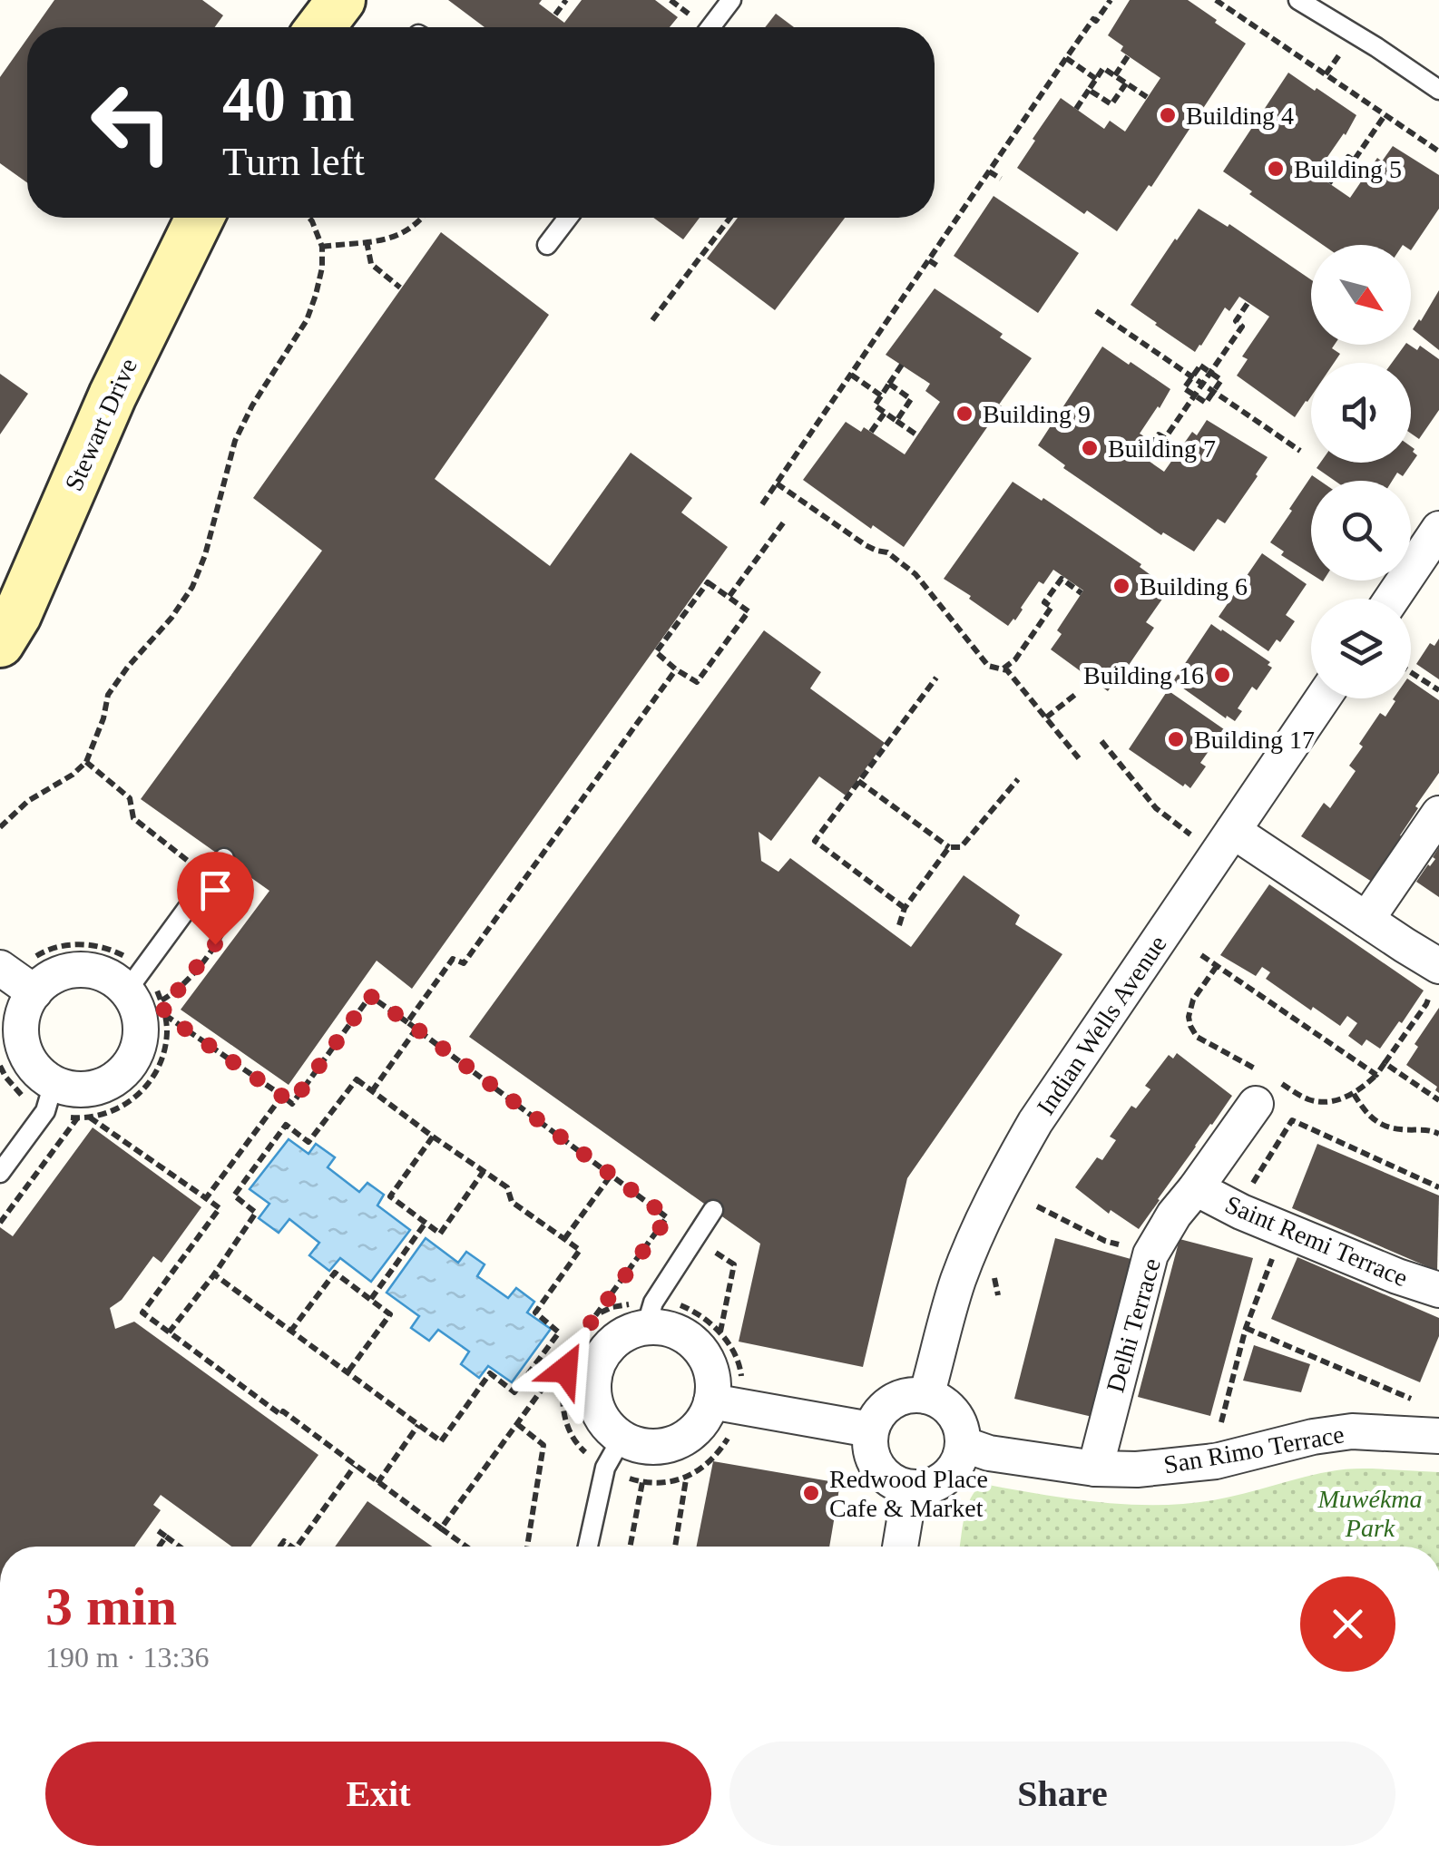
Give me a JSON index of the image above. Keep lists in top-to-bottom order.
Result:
{
  "streets": {
    "street": [
      "Stewart Drive",
      "Indian Wells Avenue",
      "Saint Remi Terrace",
      "Delhi Terrace",
      "San Rimo Terrace"
    ]
  },
  "crossings": [
    ["Indian Wells Avenue", "San Rimo Terrace"],
    ["Saint Remi Terrace", "Delhi Terrace"],
    ["Delhi Terrace", "San Rimo Terrace"]
  ],
  "parks": ["Muwékma Park"],
  "places": [
    "Building 4",
    "Building 5",
    "Building 9",
    "Building 7",
    "Building 6",
    "Building 16",
    "Building 17",
    "Redwood Place Cafe & Market"
  ],
  "north": "bottom right",
  "page": {
    "turn": ["40 m", "Turn left"],
    "heading": ["3 min", "190 m · 13:36"],
    "buttons": ["Exit", "Share"]
  }
}
